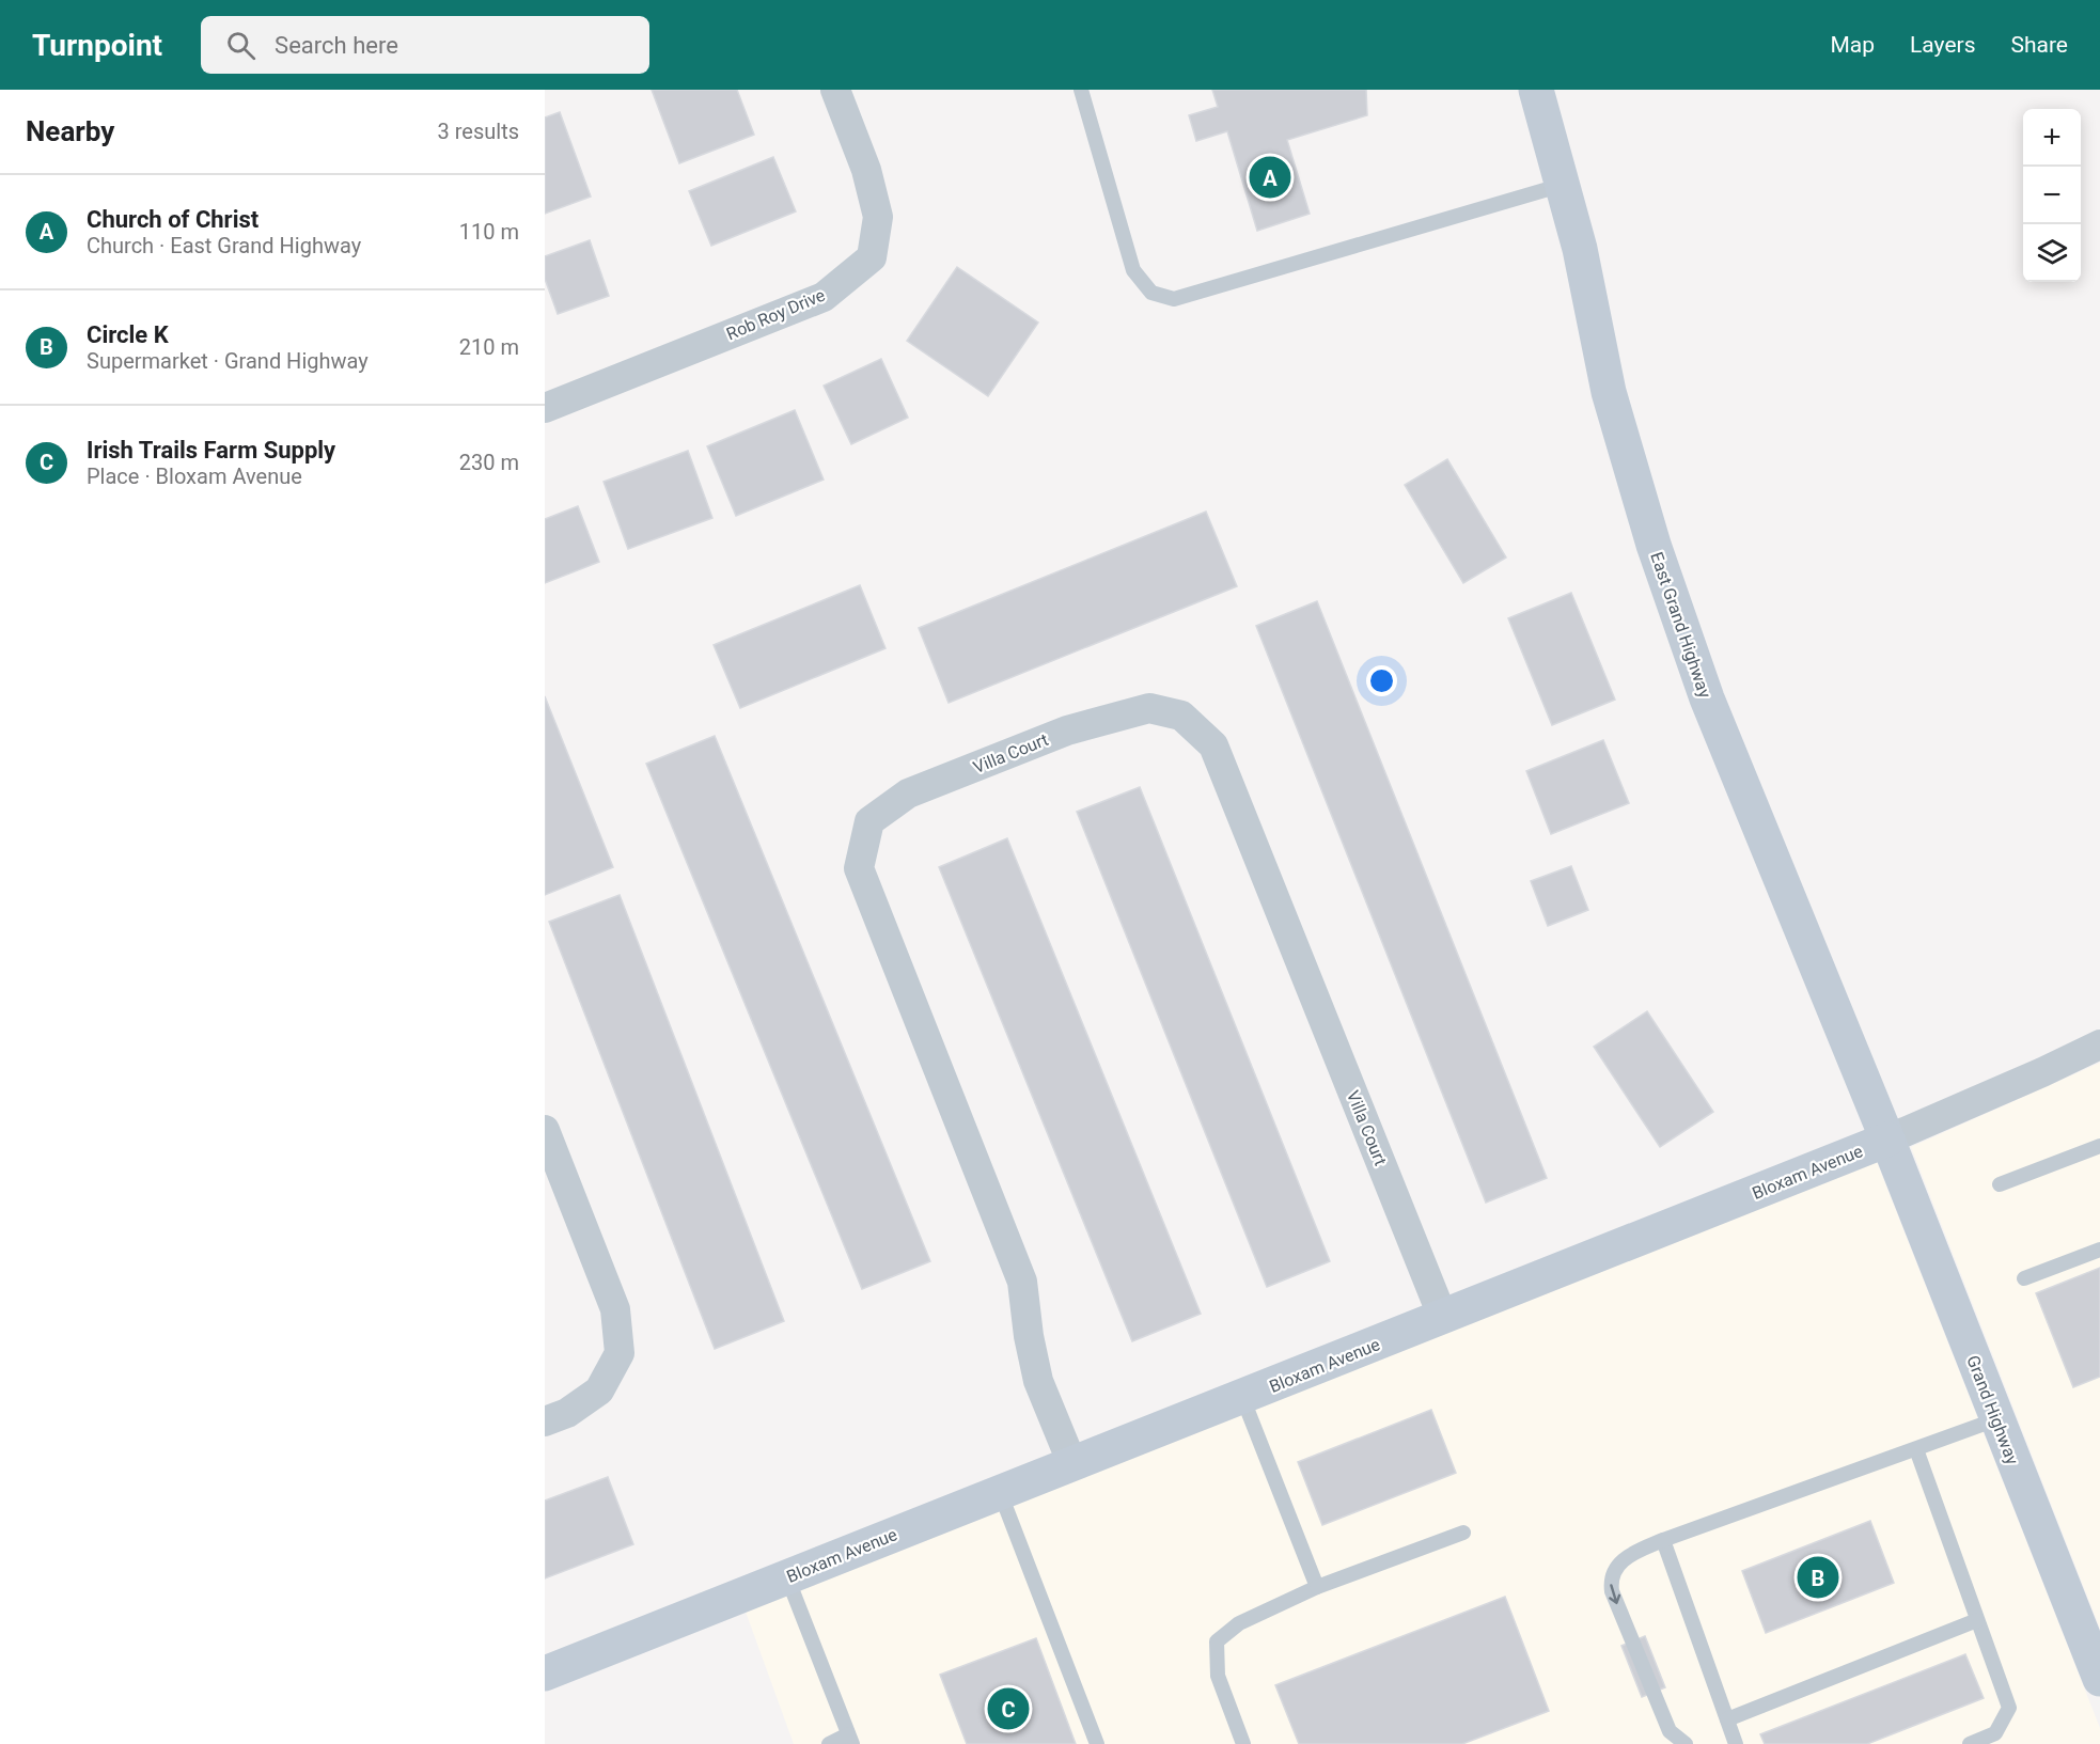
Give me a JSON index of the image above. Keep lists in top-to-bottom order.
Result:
{
  "streets": {
    "street": [
      "Rob Roy Drive",
      "East Grand Highway",
      "Villa Court",
      "Bloxam Avenue",
      "Grand Highway"
    ]
  },
  "crossings": [
    ["East Grand Highway", "Bloxam Avenue"],
    ["East Grand Highway", "Grand Highway"],
    ["Villa Court", "Bloxam Avenue"],
    ["Bloxam Avenue", "Grand Highway"]
  ],
  "page": {
    "header": "Turnpoint",
    "search": "Search here",
    "nav": ["Map", "Layers", "Share"],
    "heading": ["Nearby", "3 results"],
    "map_buttons": ["+", "−"],
    "pins": ["A", "B", "C"],
    "list": [
      {
        "mark": "A",
        "name": "Church of Christ",
        "note": "Church · East Grand Highway",
        "value": "110 m"
      },
      {
        "mark": "B",
        "name": "Circle K",
        "note": "Supermarket · Grand Highway",
        "value": "210 m"
      },
      {
        "mark": "C",
        "name": "Irish Trails Farm Supply",
        "note": "Place · Bloxam Avenue",
        "value": "230 m"
      }
    ]
  }
}
